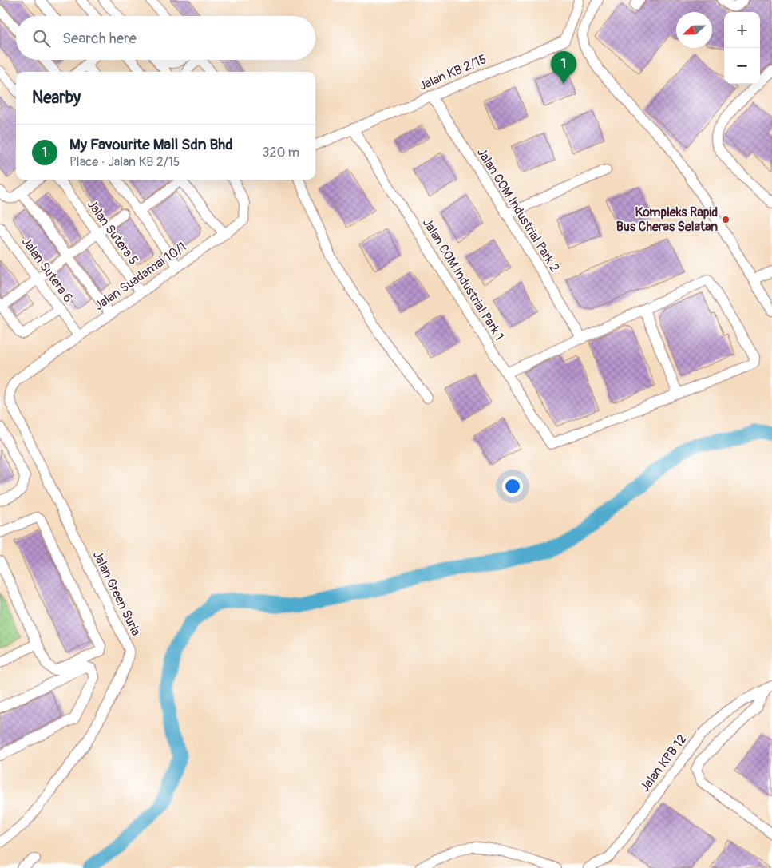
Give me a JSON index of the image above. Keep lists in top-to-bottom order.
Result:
{
  "streets": {
    "street": [
      "Jalan KB 2/15",
      "Jalan COM Industrial Park 2",
      "Jalan Sutera 5",
      "Jalan Sutera 6",
      "Jalan Suadamai 10/1",
      "Jalan COM Industrial Park 1",
      "Jalan Green Suria",
      "Jalan KPB 12"
    ]
  },
  "crossings": [
    ["Jalan KB 2/15", "Jalan COM Industrial Park 2"],
    ["Jalan KB 2/15", "Jalan COM Industrial Park 1"],
    ["Jalan Sutera 5", "Jalan Suadamai 10/1"],
    ["Jalan Sutera 6", "Jalan Suadamai 10/1"],
    ["Jalan Suadamai 10/1", "Jalan Green Suria"]
  ],
  "places": ["Kompleks Rapid Bus Cheras Selatan"],
  "north": "left",
  "page": {
    "map_buttons": ["+", "−"],
    "search": "Search here",
    "pins": "1",
    "heading": "Nearby",
    "list": [
      {
        "mark": "1",
        "name": "My Favourite Mall Sdn Bhd",
        "note": "Place · Jalan KB 2/15",
        "value": "320 m"
      }
    ]
  }
}
